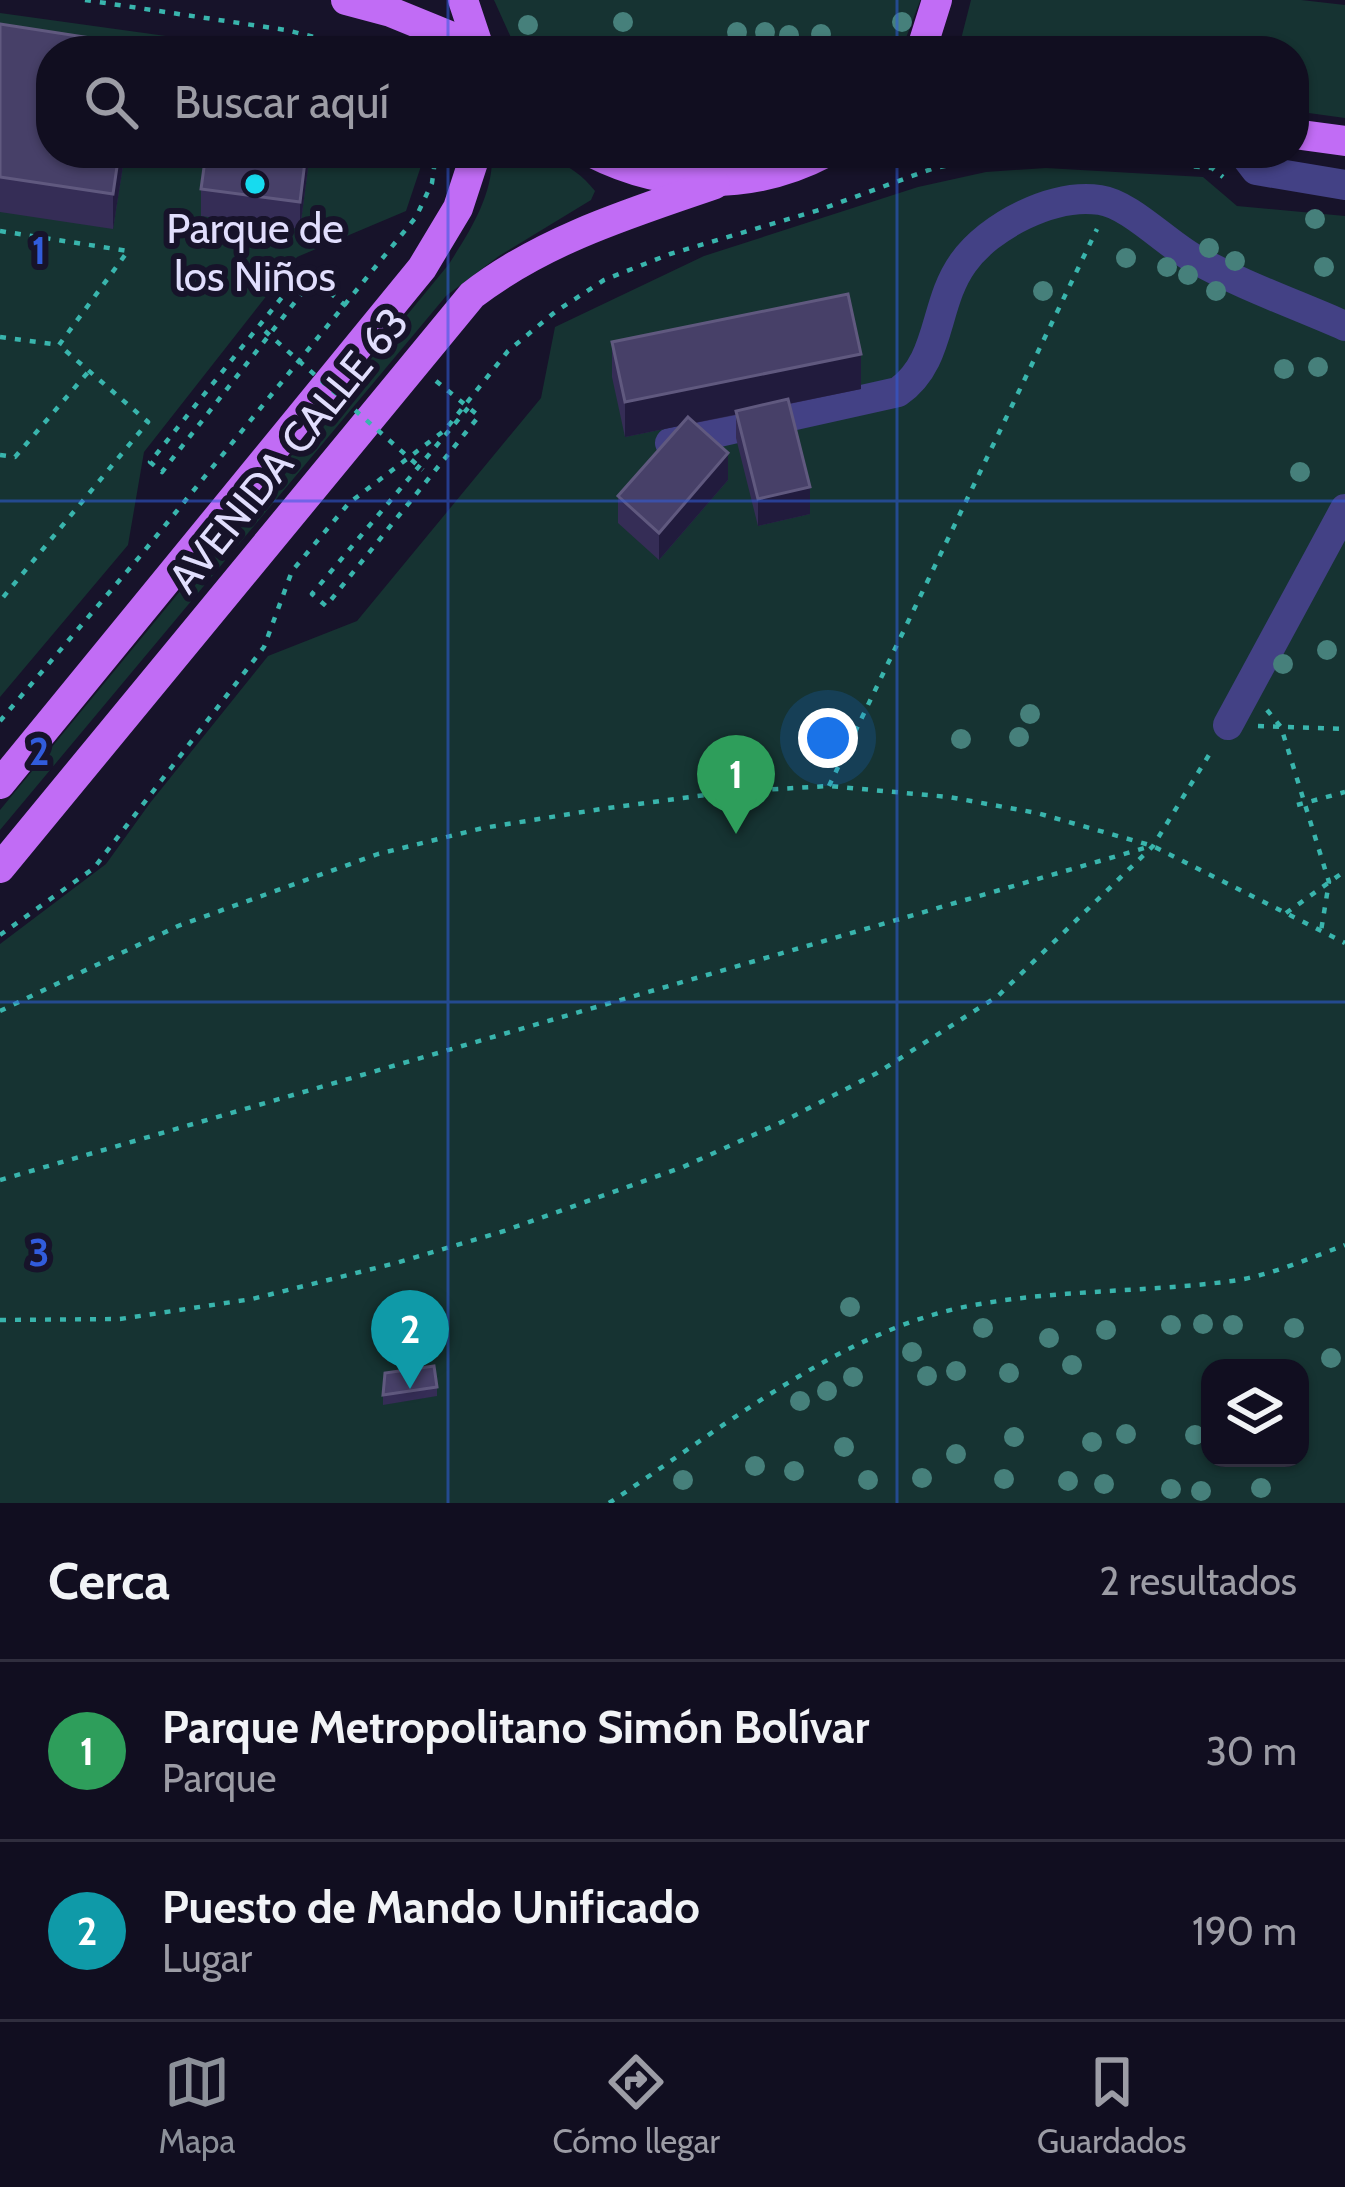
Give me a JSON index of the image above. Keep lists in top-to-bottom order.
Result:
{
  "streets": {
    "main road": ["AVENIDA CALLE 63"]
  },
  "places": ["Parque de los Niños"],
  "page": {
    "search": "Buscar aquí",
    "pins": ["1", "2"],
    "heading": ["Cerca", "2 resultados"],
    "list": [
      {
        "mark": "1",
        "name": "Parque Metropolitano Simón Bolívar",
        "note": "Parque",
        "value": "30 m"
      },
      {
        "mark": "2",
        "name": "Puesto de Mando Unificado",
        "note": "Lugar",
        "value": "190 m"
      }
    ],
    "nav": ["Mapa", "Cómo llegar", "Guardados"]
  },
  "grid": {
    "rows": ["1", "2", "3"]
  }
}
